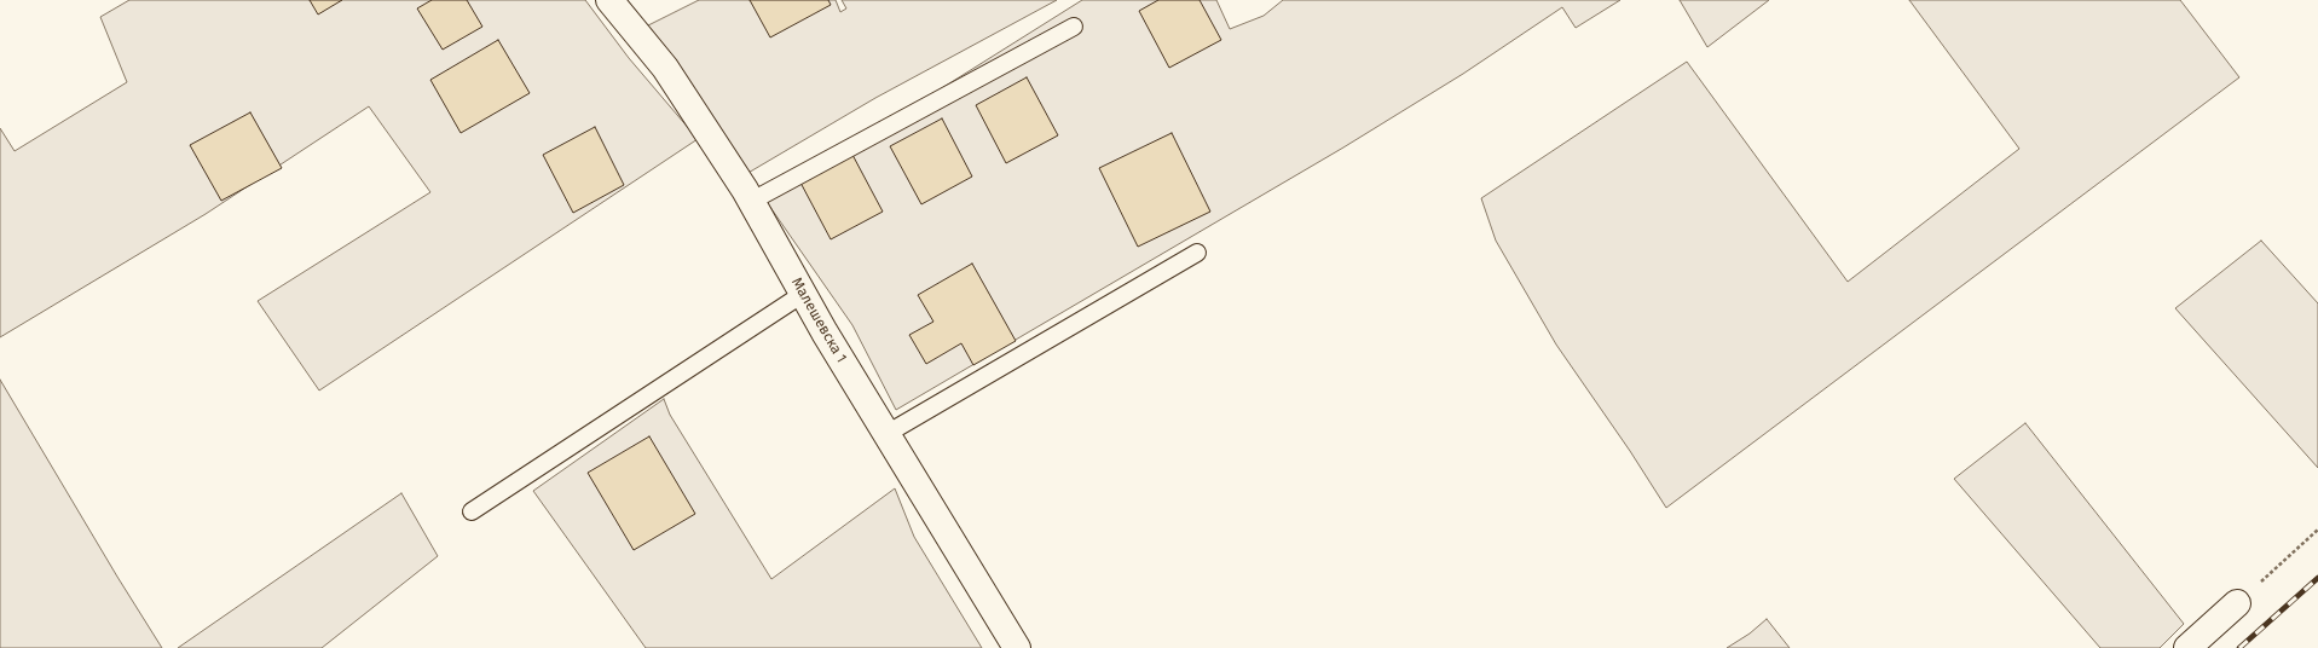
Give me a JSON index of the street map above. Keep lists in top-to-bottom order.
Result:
{
  "streets": {
    "street": ["Малешевска 1"]
  }
}
